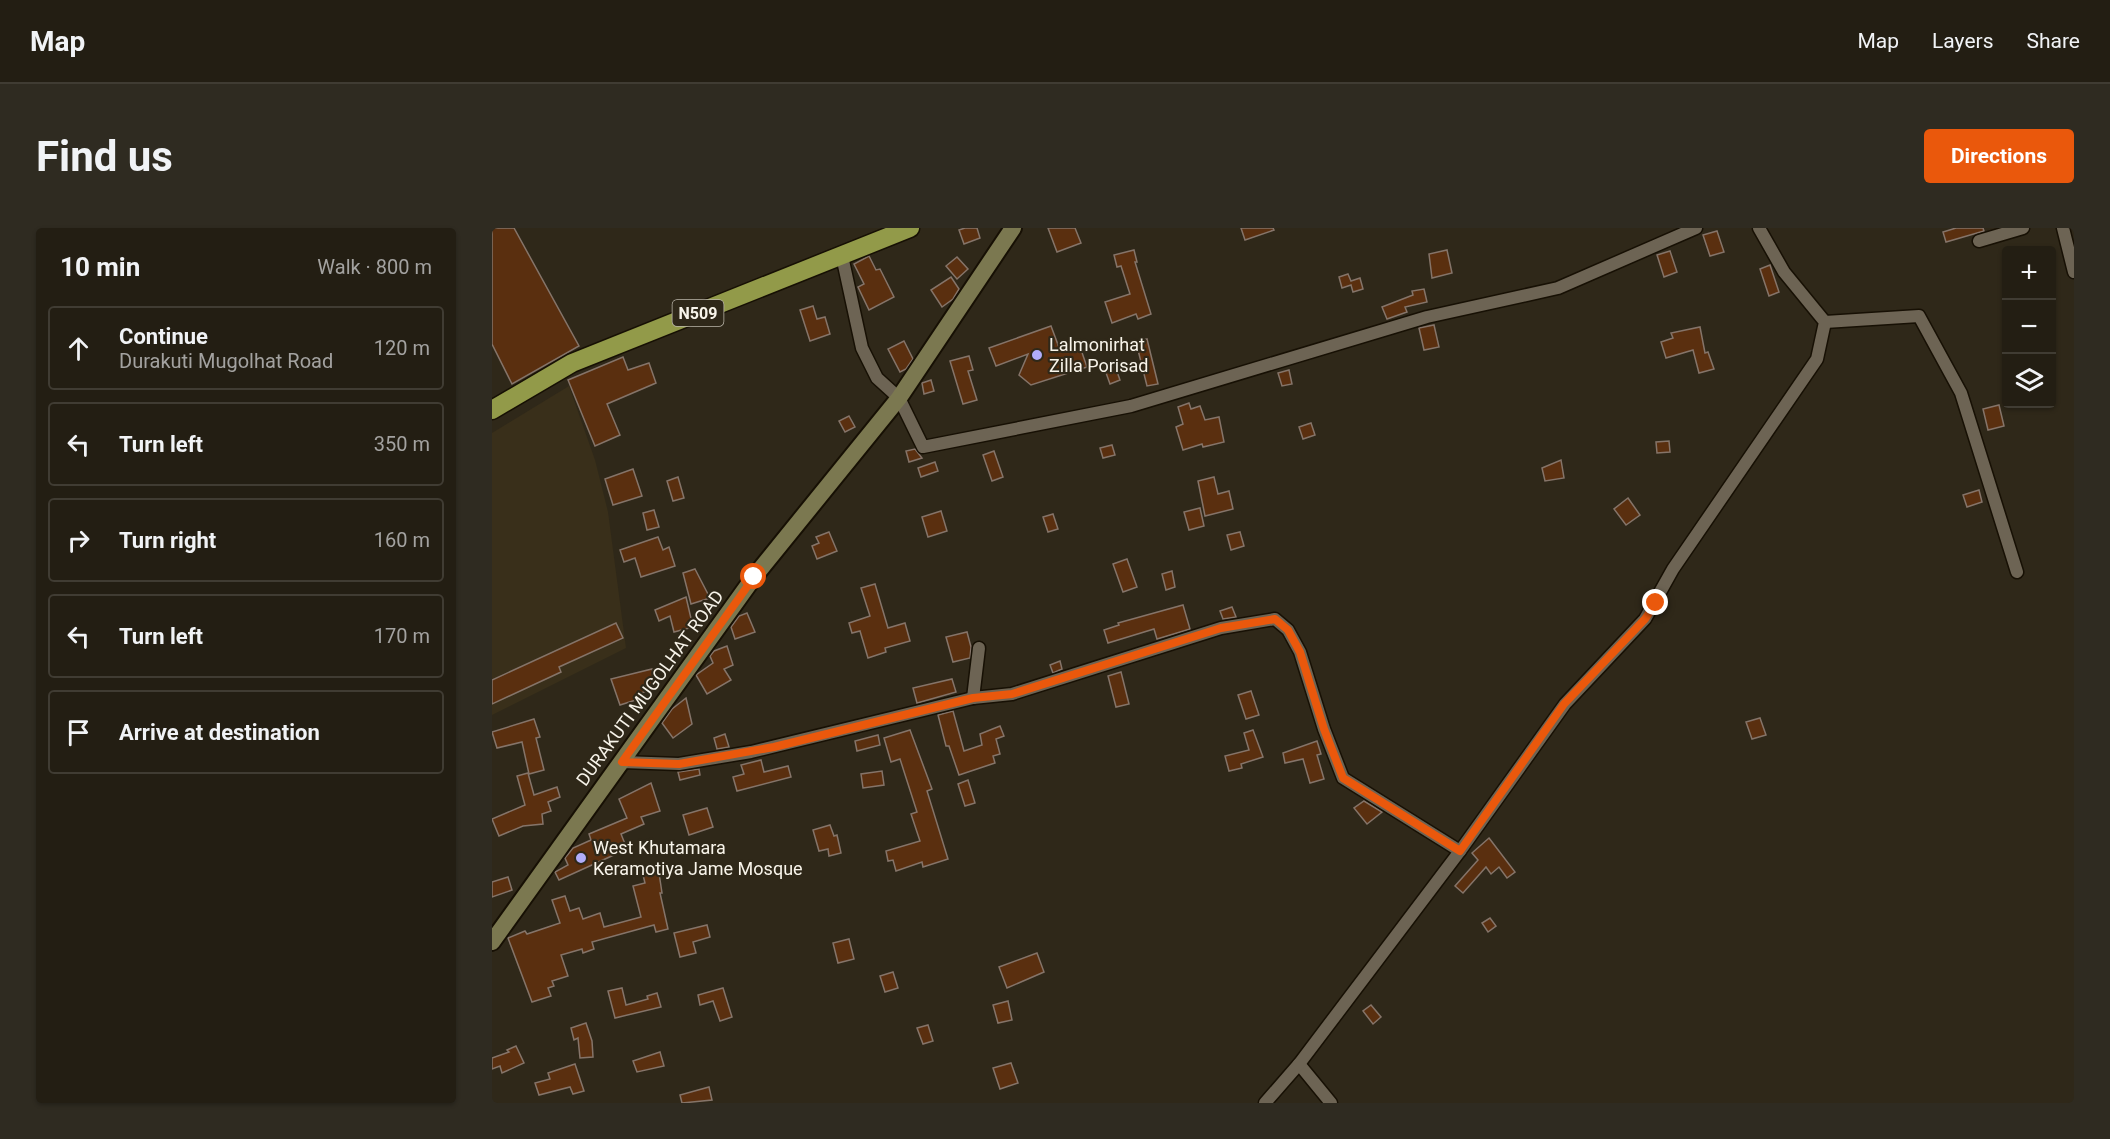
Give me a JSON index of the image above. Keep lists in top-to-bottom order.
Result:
{
  "streets": {
    "highway": ["N509"],
    "main road": ["DURAKUTI MUGOLHAT ROAD"]
  },
  "places": ["Lalmonirhat Zilla Porisad", "West Khutamara Keramotiya Jame Mosque"],
  "page": {
    "header": "Map",
    "nav": ["Map", "Layers", "Share"],
    "buttons": "Directions",
    "title": "Find us",
    "heading": ["10 min", "Walk · 800 m"],
    "map_buttons": ["+", "−"],
    "list": [
      ["Continue", "Durakuti Mugolhat Road", "120 m"],
      ["Turn left", "350 m"],
      ["Turn right", "160 m"],
      ["Turn left", "170 m"],
      "Arrive at destination"
    ]
  }
}
